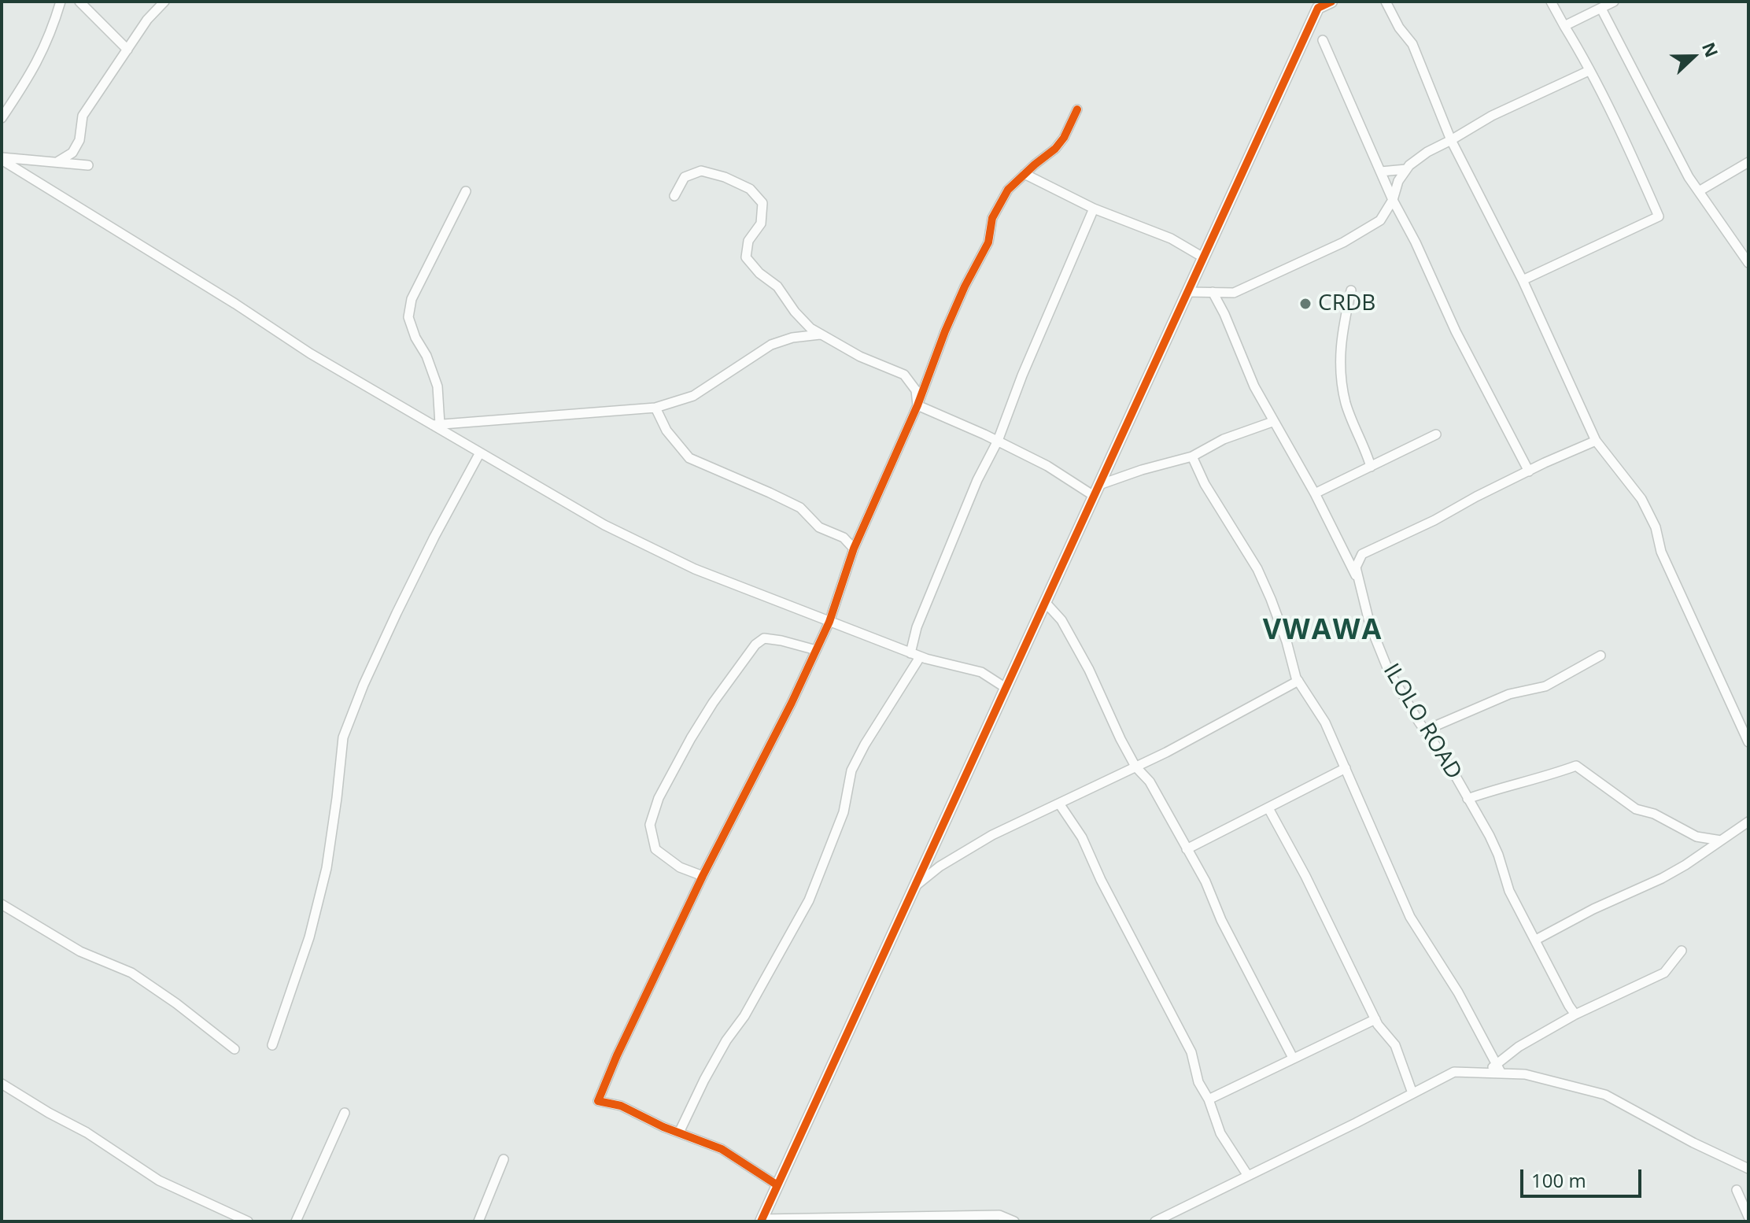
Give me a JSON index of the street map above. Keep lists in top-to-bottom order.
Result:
{
  "streets": {
    "street": ["ILOLO ROAD"]
  },
  "districts": ["VWAWA"],
  "places": ["CRDB"],
  "scale_bar": "100 m",
  "north": "right"
}
